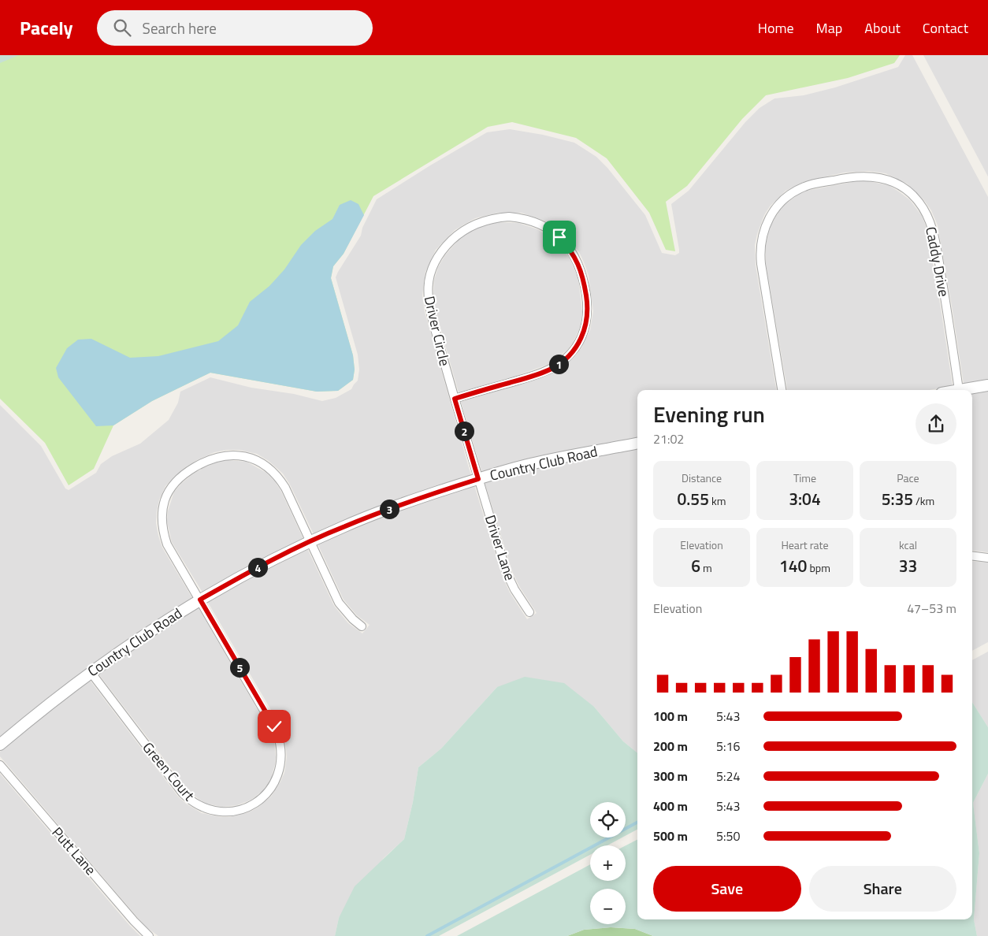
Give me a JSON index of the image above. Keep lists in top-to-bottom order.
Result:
{
  "streets": {
    "street": [
      "Caddy Drive",
      "Driver Circle",
      "Country Club Road",
      "Driver Lane",
      "Green Court",
      "Putt Lane"
    ]
  },
  "crossings": [
    ["Driver Circle", "Country Club Road"],
    ["Driver Circle", "Driver Lane"],
    ["Country Club Road", "Driver Lane"],
    ["Country Club Road", "Green Court"]
  ],
  "page": {
    "header": "Pacely",
    "search": "Search here",
    "nav": [
      "Home",
      "Map",
      "About",
      "Contact"
    ],
    "pins": [
      "1",
      "2",
      "3",
      "4",
      "5"
    ],
    "heading": ["Evening run", "21:02"],
    "stats": [
      ["Distance", "0.55 km"],
      ["Time", "3:04"],
      ["Pace", "5:35 /km"],
      ["Elevation", "6 m"],
      ["Heart rate", "140 bpm"],
      ["kcal", "33"]
    ],
    "chart": ["Elevation", "47–53 m"],
    "list": [
      {
        "name": "100 m",
        "note": "5:43"
      },
      {
        "name": "200 m",
        "note": "5:16"
      },
      {
        "name": "300 m",
        "note": "5:24"
      },
      {
        "name": "400 m",
        "note": "5:43"
      },
      {
        "name": "500 m",
        "note": "5:50"
      }
    ],
    "map_buttons": ["+", "−"],
    "buttons": ["Save", "Share"]
  }
}
